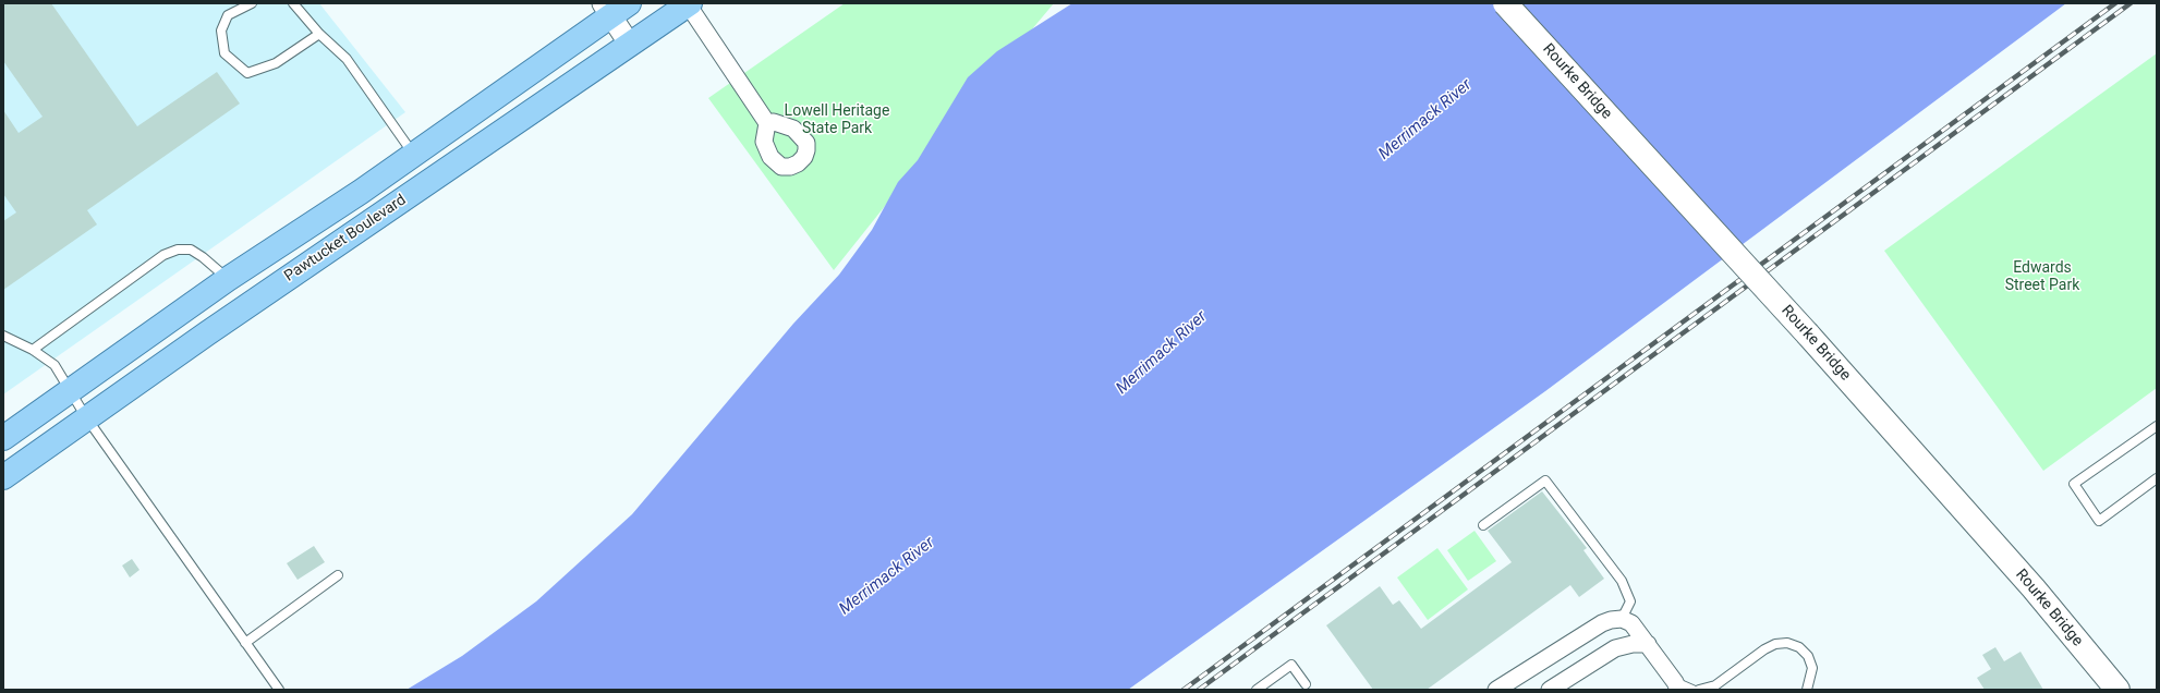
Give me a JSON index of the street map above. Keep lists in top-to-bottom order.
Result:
{
  "streets": {
    "main road": ["Rourke Bridge", "Pawtucket Boulevard"]
  },
  "water": ["Merrimack River"],
  "parks": ["Lowell Heritage State Park", "Edwards Street Park"]
}
